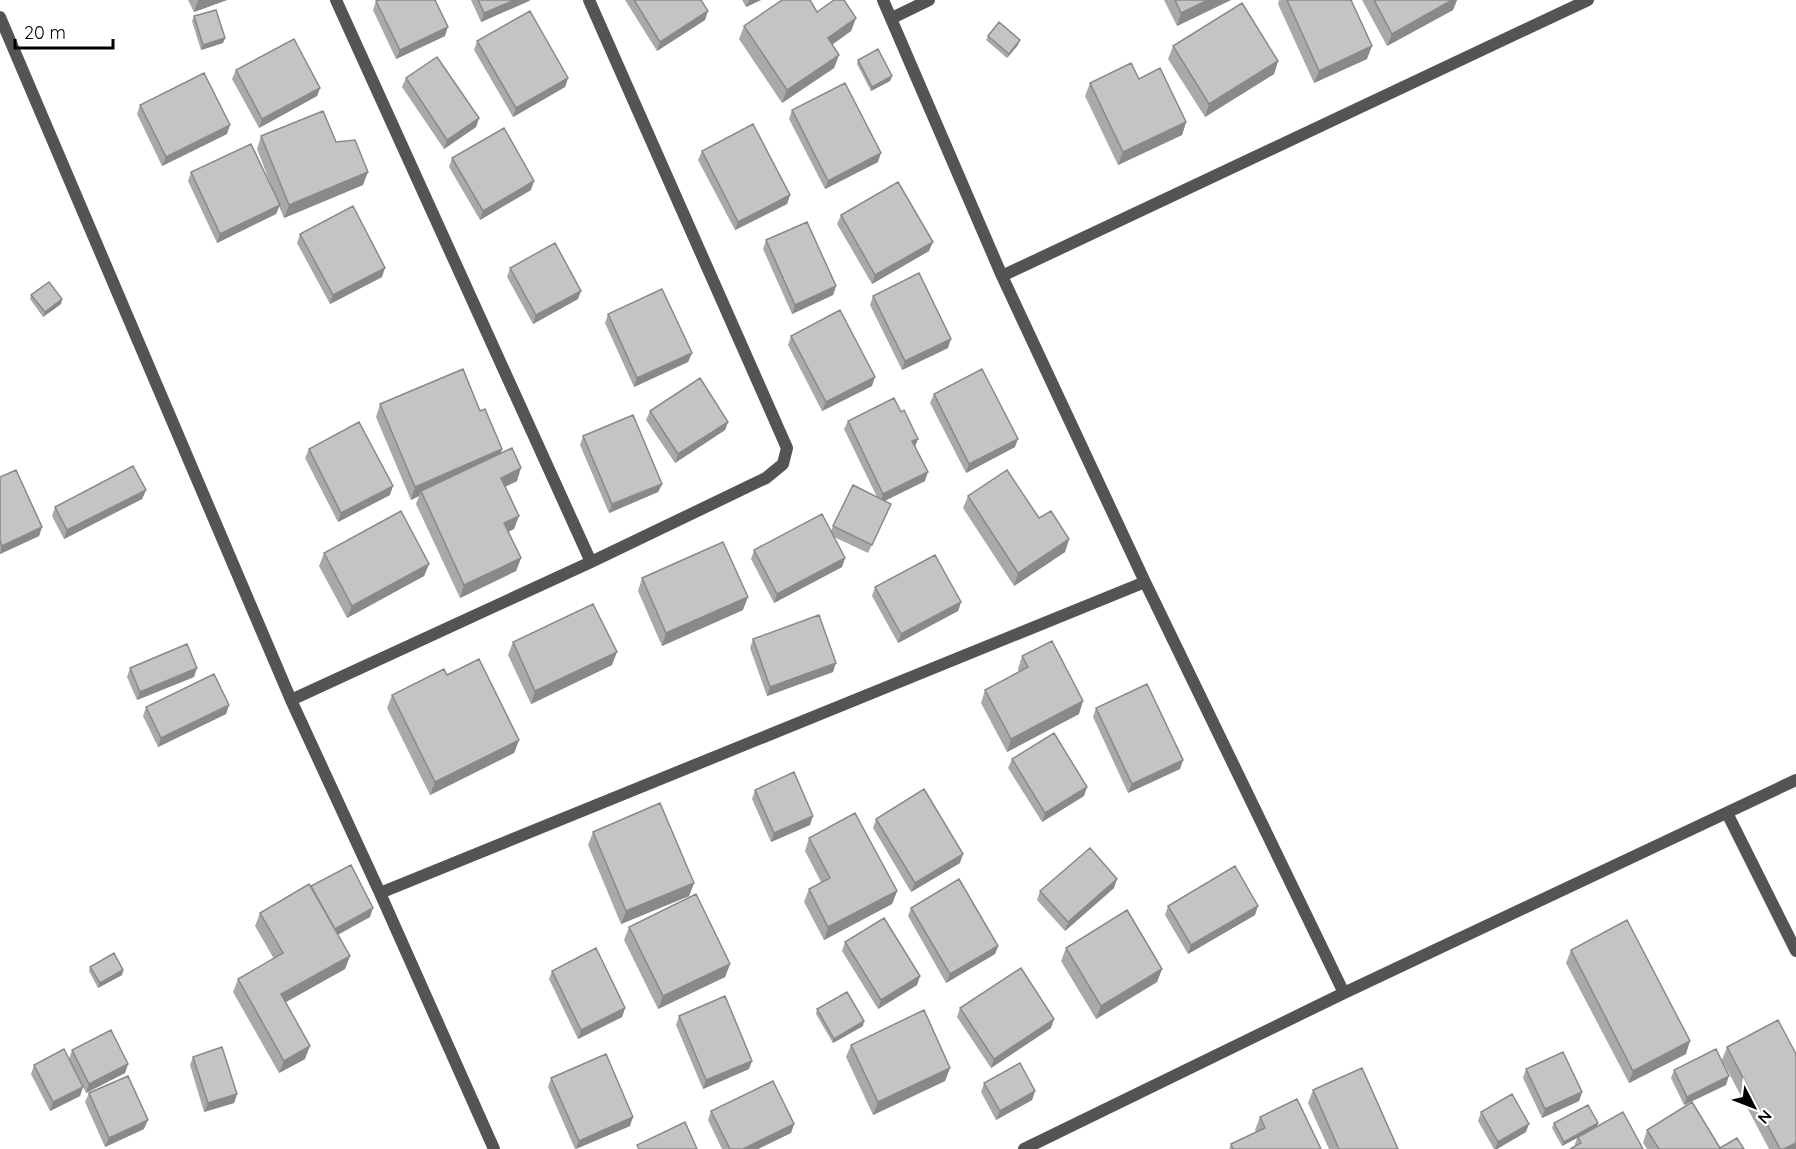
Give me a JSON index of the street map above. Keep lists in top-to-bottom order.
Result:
{
  "scale_bar": "20 m",
  "north": "bottom right"
}
